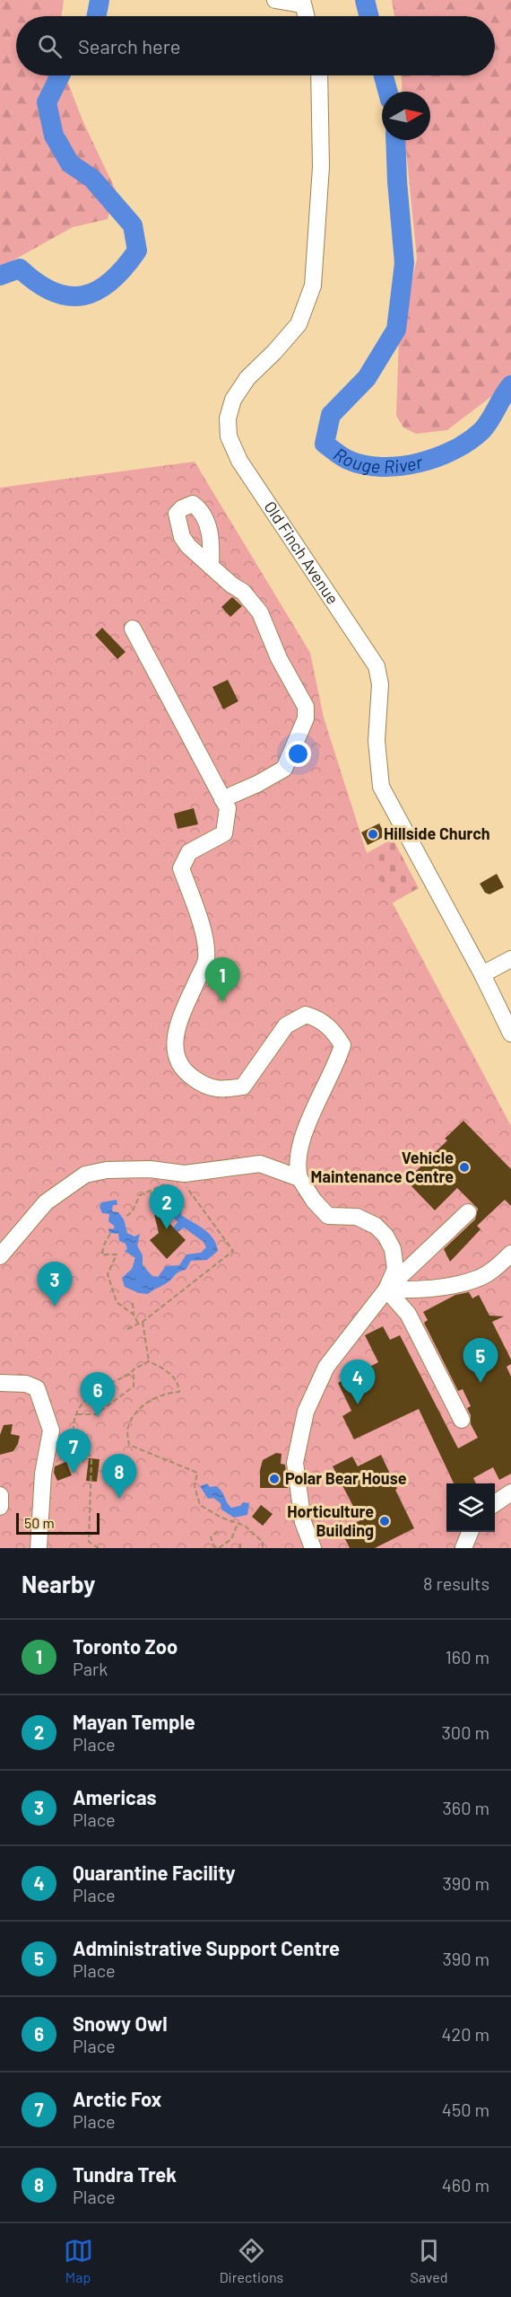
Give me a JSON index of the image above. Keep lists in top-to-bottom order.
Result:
{
  "streets": {
    "street": ["Old Finch Avenue"]
  },
  "water": ["Rouge River"],
  "places": [
    "Hillside Church",
    "Vehicle Maintenance Centre",
    "Polar Bear House",
    "Horticulture Building"
  ],
  "scale_bar": "50 m",
  "north": "right",
  "page": {
    "search": "Search here",
    "pins": [
      "1",
      "2",
      "3",
      "5",
      "4",
      "6",
      "7",
      "8"
    ],
    "scale": "50 m",
    "heading": ["Nearby", "8 results"],
    "list": [
      {
        "mark": "1",
        "name": "Toronto Zoo",
        "note": "Park",
        "value": "160 m"
      },
      {
        "mark": "2",
        "name": "Mayan Temple",
        "note": "Place",
        "value": "300 m"
      },
      {
        "mark": "3",
        "name": "Americas",
        "note": "Place",
        "value": "360 m"
      },
      {
        "mark": "4",
        "name": "Quarantine Facility",
        "note": "Place",
        "value": "390 m"
      },
      {
        "mark": "5",
        "name": "Administrative Support Centre",
        "note": "Place",
        "value": "390 m"
      },
      {
        "mark": "6",
        "name": "Snowy Owl",
        "note": "Place",
        "value": "420 m"
      },
      {
        "mark": "7",
        "name": "Arctic Fox",
        "note": "Place",
        "value": "450 m"
      },
      {
        "mark": "8",
        "name": "Tundra Trek",
        "note": "Place",
        "value": "460 m"
      }
    ],
    "nav": ["Map", "Directions", "Saved"]
  }
}
